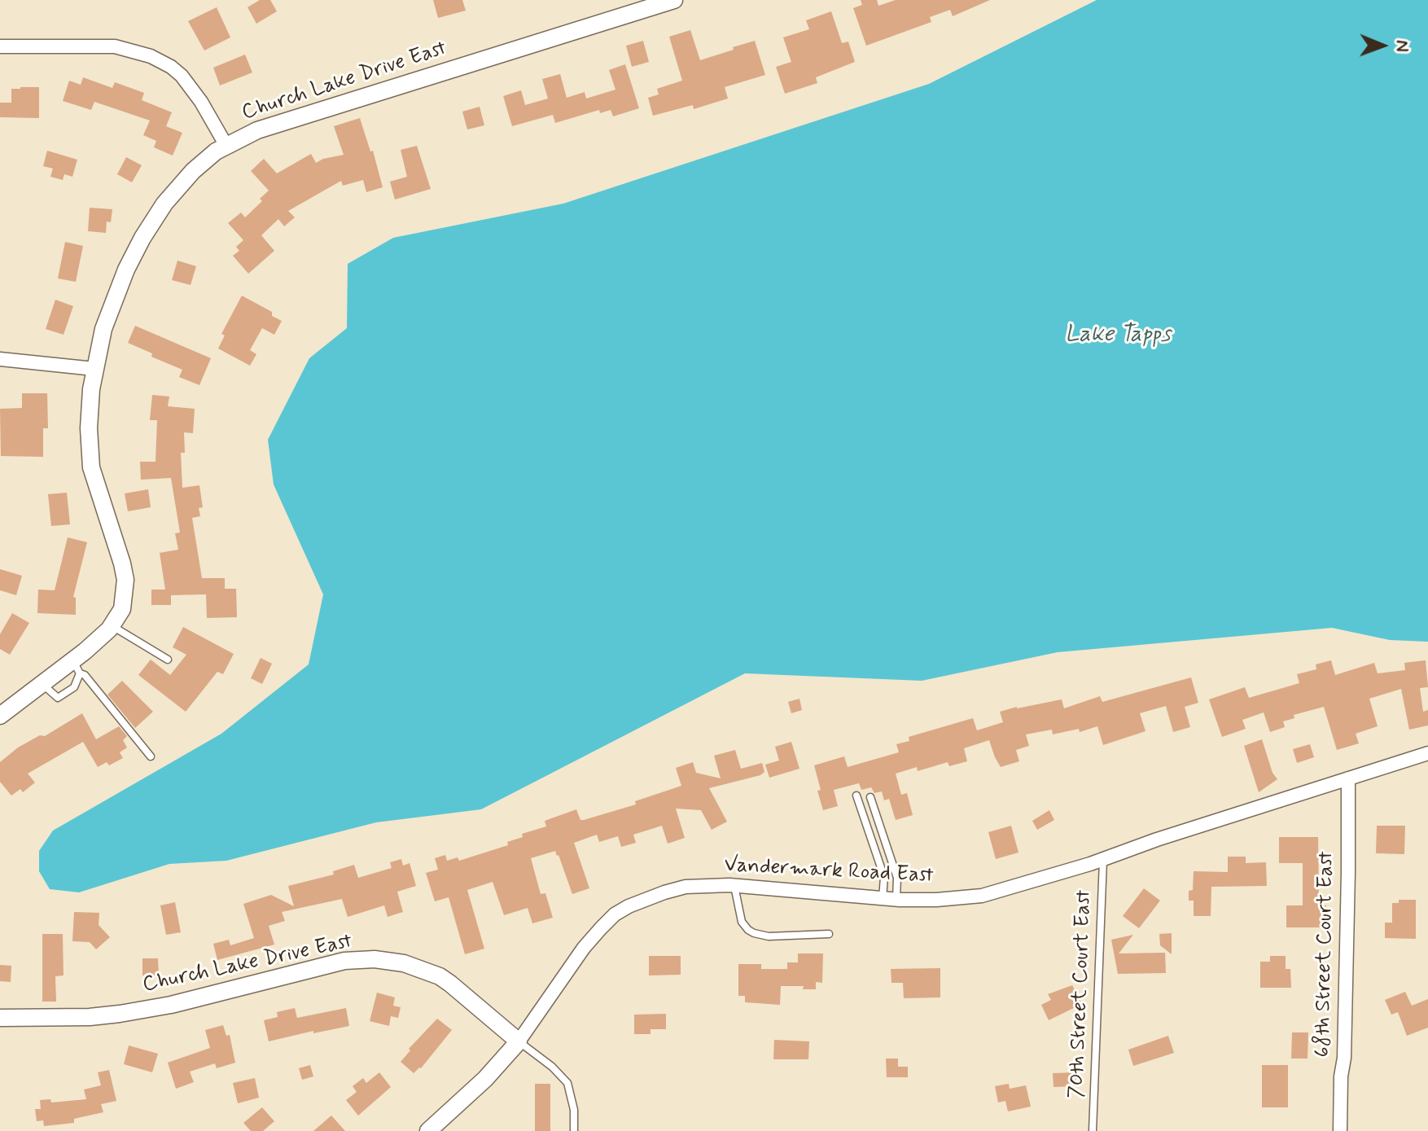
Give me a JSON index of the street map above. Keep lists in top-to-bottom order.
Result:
{
  "streets": {
    "street": ["Church Lake Drive East", "Vandermark Road East", "68th Street Court East"],
    "lane": ["70th Street Court East"]
  },
  "crossings": [
    ["Church Lake Drive East", "Vandermark Road East"],
    ["Vandermark Road East", "68th Street Court East"],
    ["Vandermark Road East", "70th Street Court East"]
  ],
  "water": ["Lake Tapps"],
  "north": "right"
}
